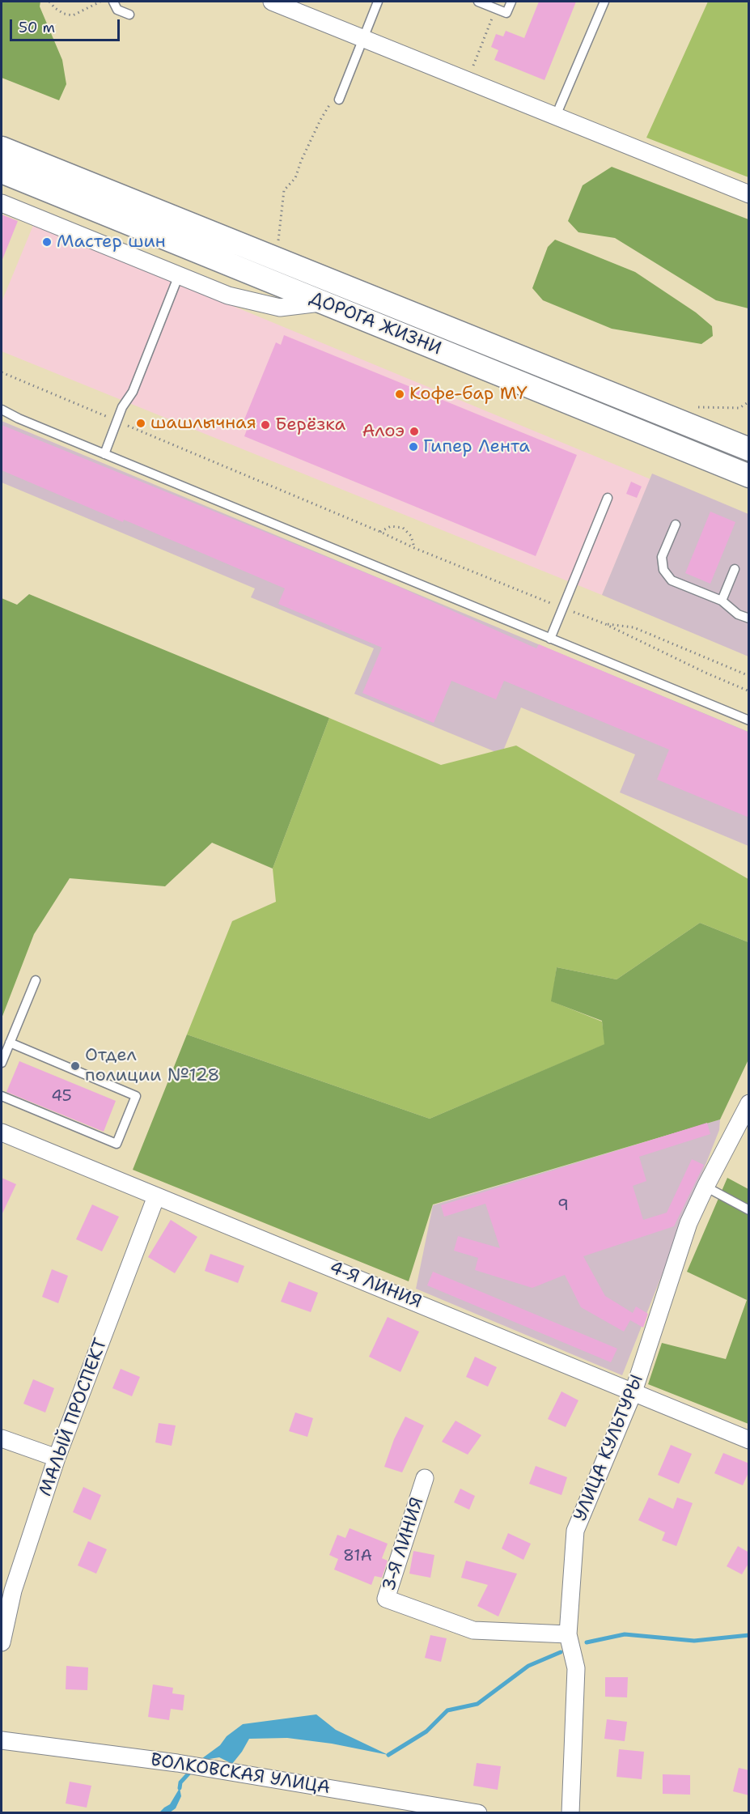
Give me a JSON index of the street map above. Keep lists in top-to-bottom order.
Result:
{
  "streets": {
    "main road": ["ДОРОГА ЖИЗНИ"],
    "street": [
      "4-Я ЛИНИЯ",
      "МАЛЫЙ ПРОСПЕКТ",
      "УЛИЦА КУЛЬТУРЫ",
      "3-Я ЛИНИЯ",
      "ВОЛКОВСКАЯ УЛИЦА"
    ]
  },
  "crossings": [
    ["4-Я ЛИНИЯ", "МАЛЫЙ ПРОСПЕКТ"],
    ["4-Я ЛИНИЯ", "УЛИЦА КУЛЬТУРЫ"],
    ["УЛИЦА КУЛЬТУРЫ", "3-Я ЛИНИЯ"]
  ],
  "places": [
    "Мастер шин",
    "Кофе-бар MY",
    "шашлычная",
    "Берёзка",
    "Алоэ",
    "Гипер Лента",
    "Отдел полиции №128"
  ],
  "house_numbers": ["45", "9", "81А"],
  "scale_bar": "50 m"
}
